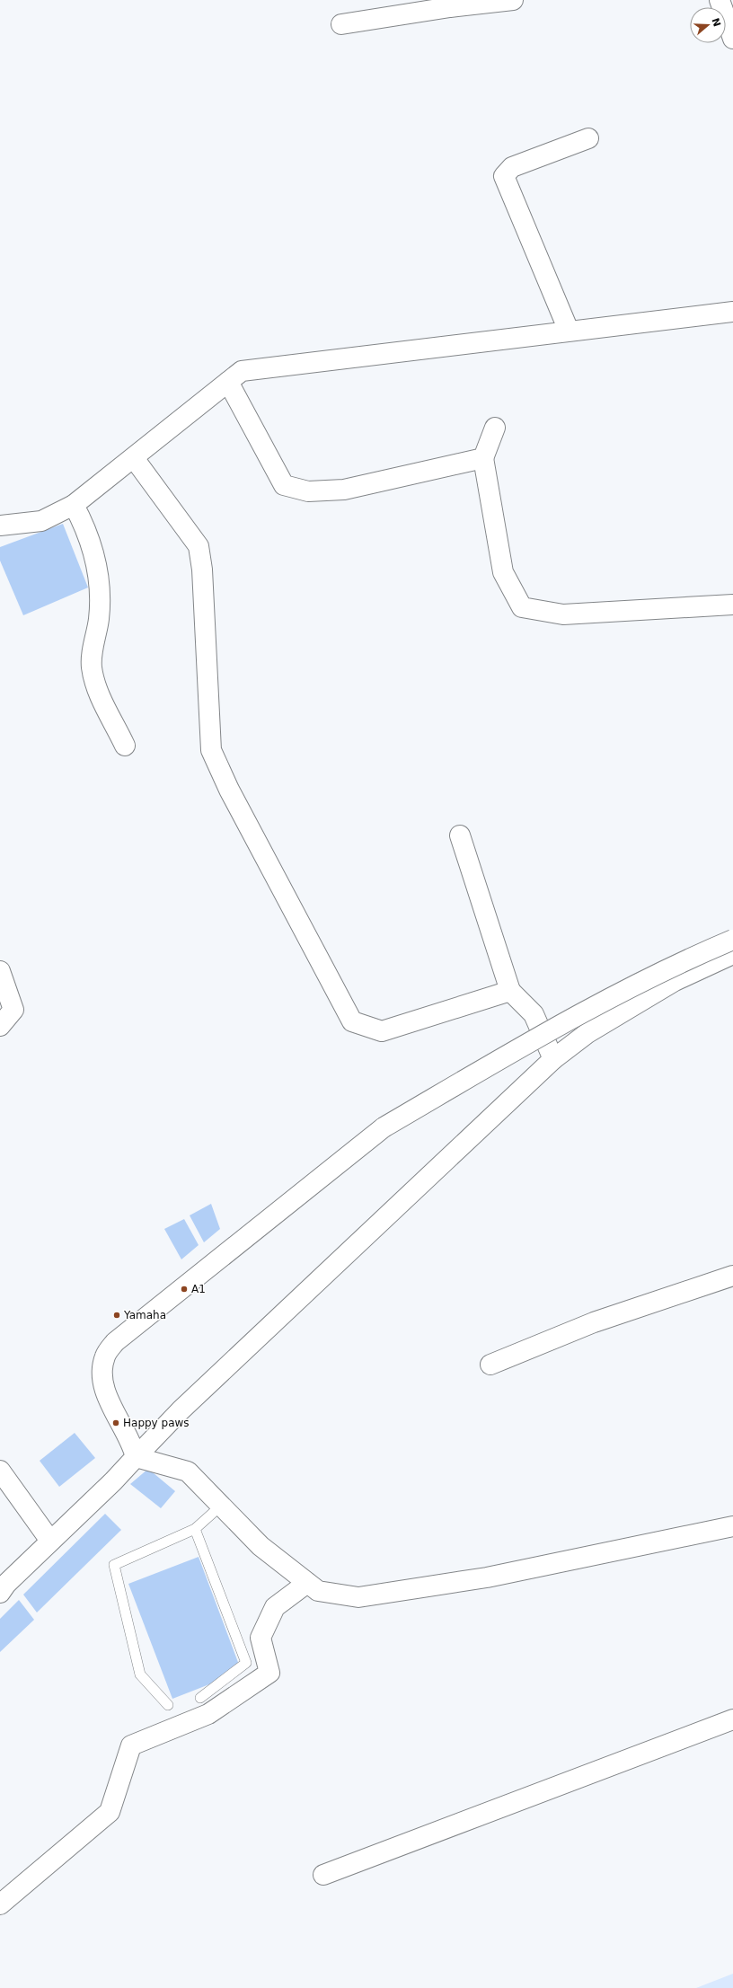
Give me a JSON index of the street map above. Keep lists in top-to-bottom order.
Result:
{
  "places": ["A1", "Yamaha", "Happy paws"],
  "north": "right"
}
